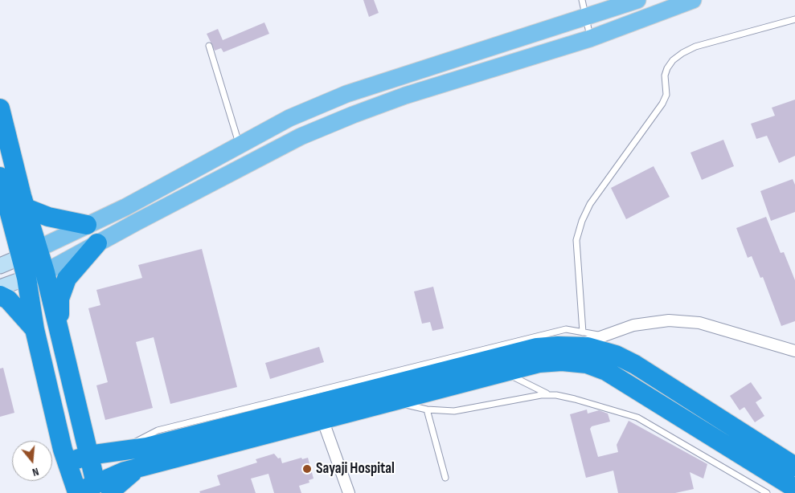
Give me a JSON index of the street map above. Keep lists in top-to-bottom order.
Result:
{
  "places": ["Sayaji Hospital"],
  "north": "bottom"
}
